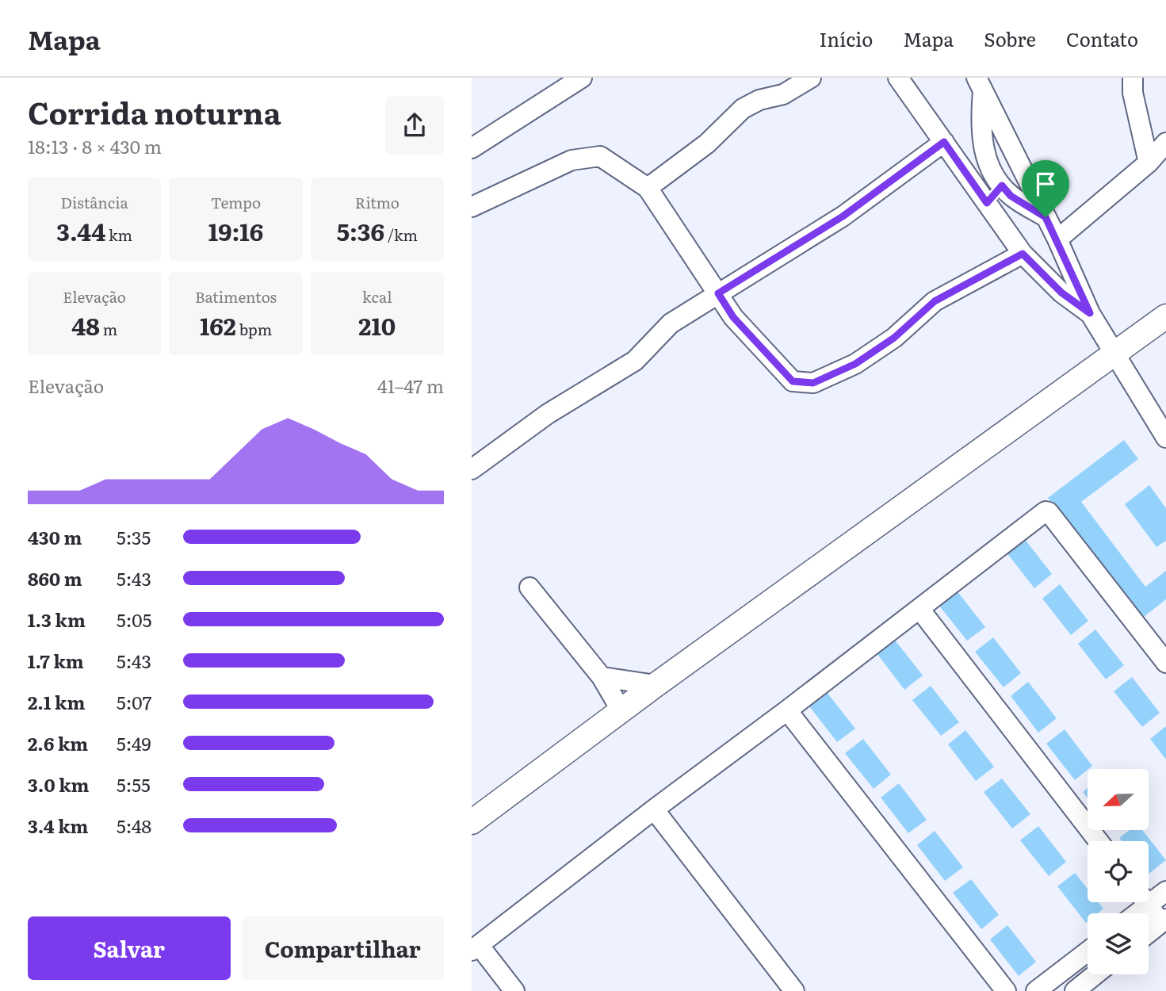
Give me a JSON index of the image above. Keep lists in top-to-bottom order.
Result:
{
  "north": "left",
  "page": {
    "header": "Mapa",
    "nav": [
      "Início",
      "Mapa",
      "Sobre",
      "Contato"
    ],
    "heading": ["Corrida noturna", "18:13 · 8 × 430 m"],
    "stats": [
      ["Distância", "3.44 km"],
      ["Tempo", "19:16"],
      ["Ritmo", "5:36 /km"],
      ["Elevação", "48 m"],
      ["Batimentos", "162 bpm"],
      ["kcal", "210"]
    ],
    "chart": ["Elevação", "41–47 m"],
    "list": [
      {
        "name": "430 m",
        "note": "5:35"
      },
      {
        "name": "860 m",
        "note": "5:43"
      },
      {
        "name": "1.3 km",
        "note": "5:05"
      },
      {
        "name": "1.7 km",
        "note": "5:43"
      },
      {
        "name": "2.1 km",
        "note": "5:07"
      },
      {
        "name": "2.6 km",
        "note": "5:49"
      },
      {
        "name": "3.0 km",
        "note": "5:55"
      },
      {
        "name": "3.4 km",
        "note": "5:48"
      }
    ],
    "buttons": ["Salvar", "Compartilhar"]
  }
}
